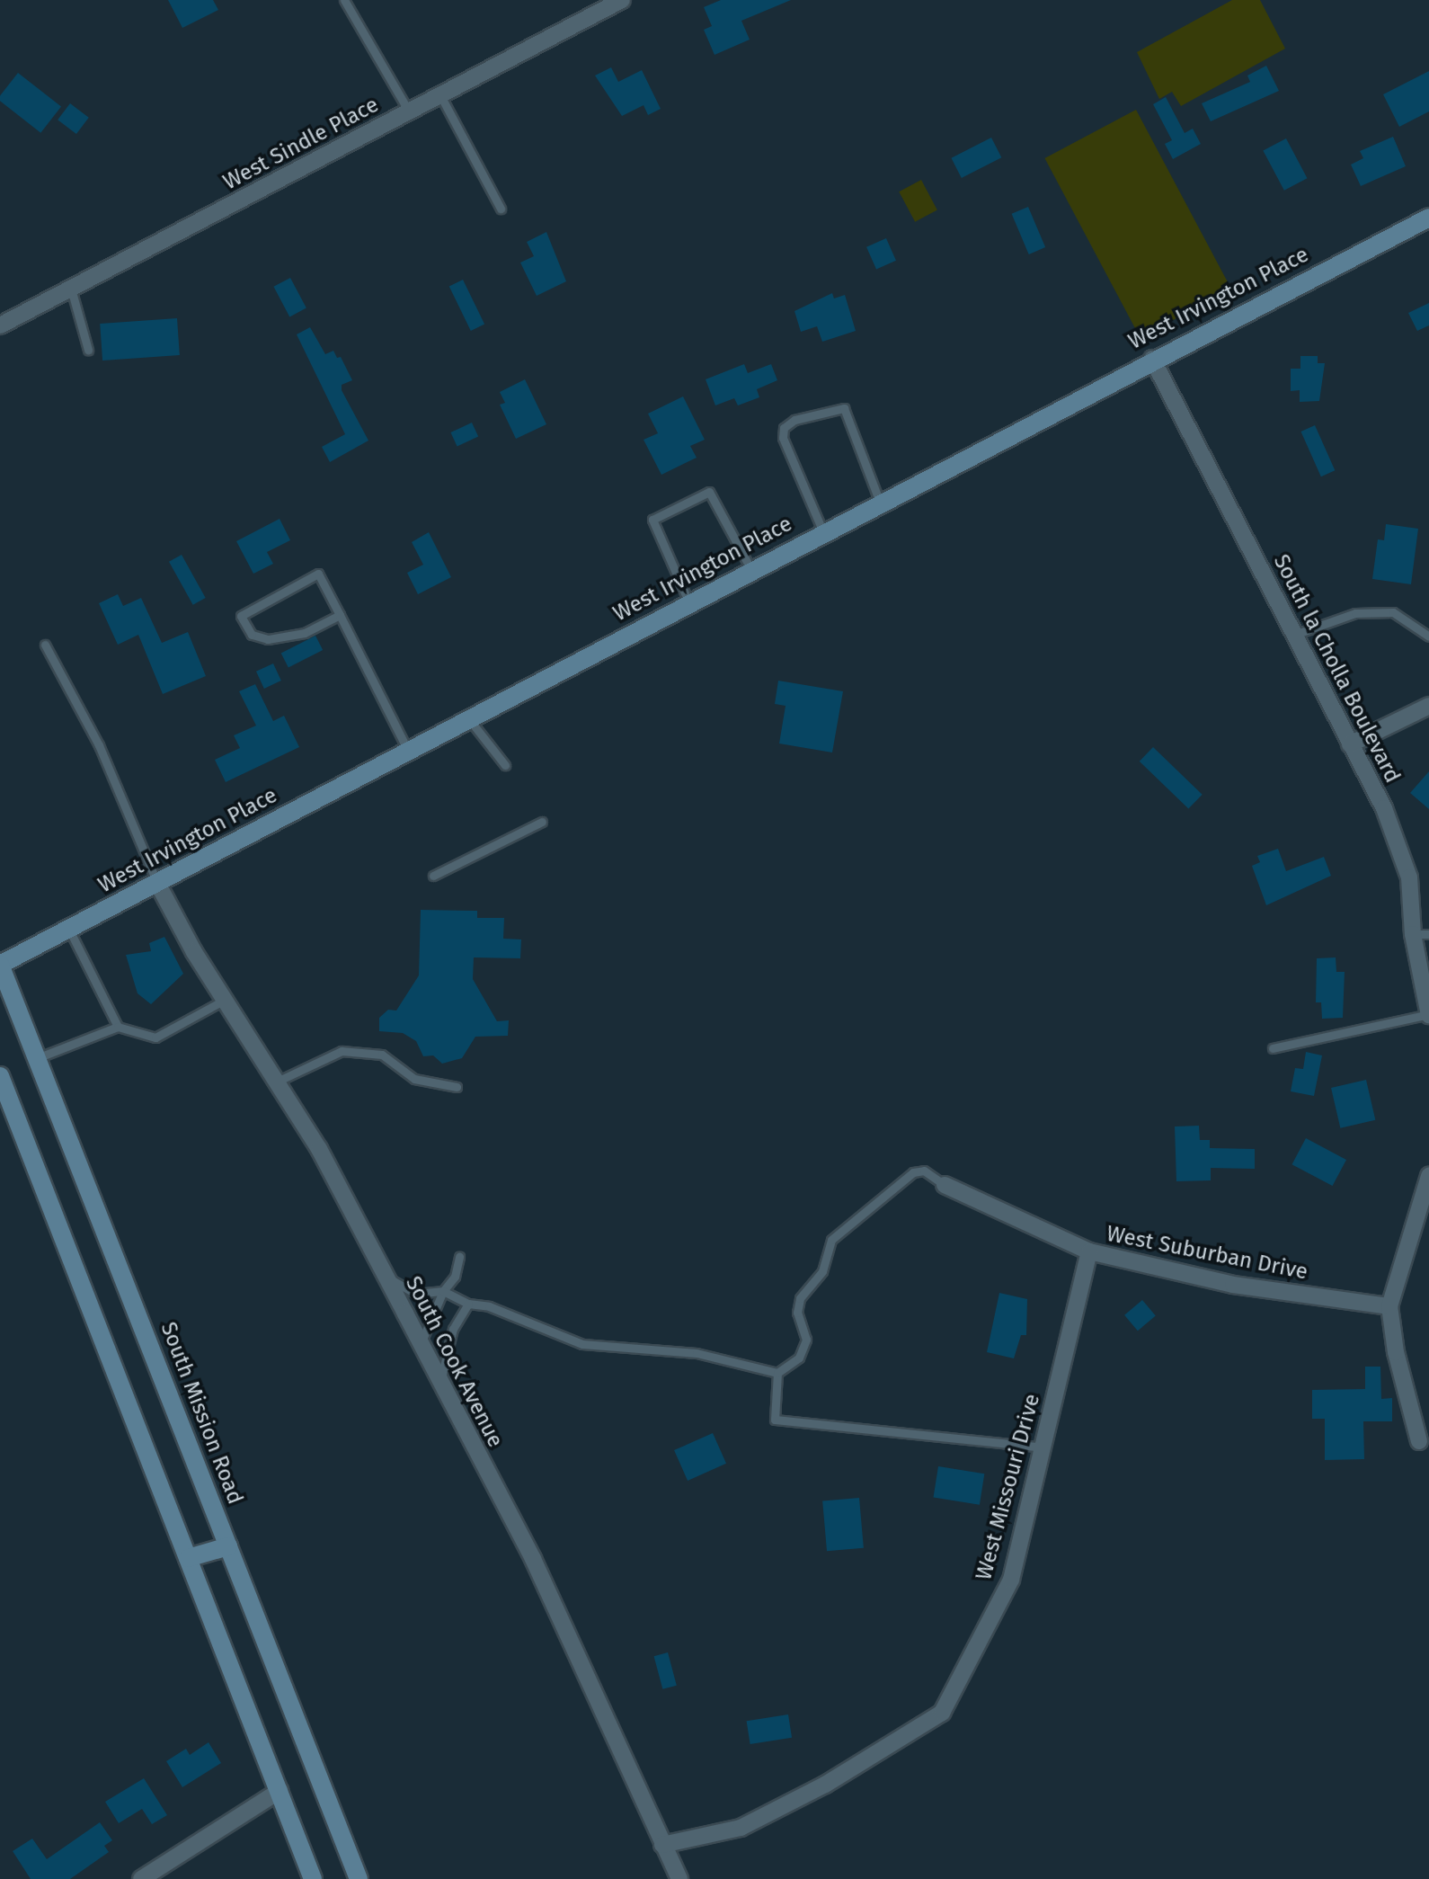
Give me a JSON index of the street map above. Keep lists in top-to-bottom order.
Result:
{
  "streets": {
    "main road": ["West Irvington Place", "South Mission Road"],
    "street": [
      "West Sindle Place",
      "South la Cholla Boulevard",
      "West Suburban Drive",
      "South Cook Avenue",
      "West Missouri Drive"
    ]
  },
  "crossings": [
    ["West Irvington Place", "South la Cholla Boulevard"],
    ["West Irvington Place", "South Cook Avenue"],
    ["West Irvington Place", "South Mission Road"],
    ["West Suburban Drive", "West Missouri Drive"],
    ["South Cook Avenue", "West Missouri Drive"]
  ]
}
